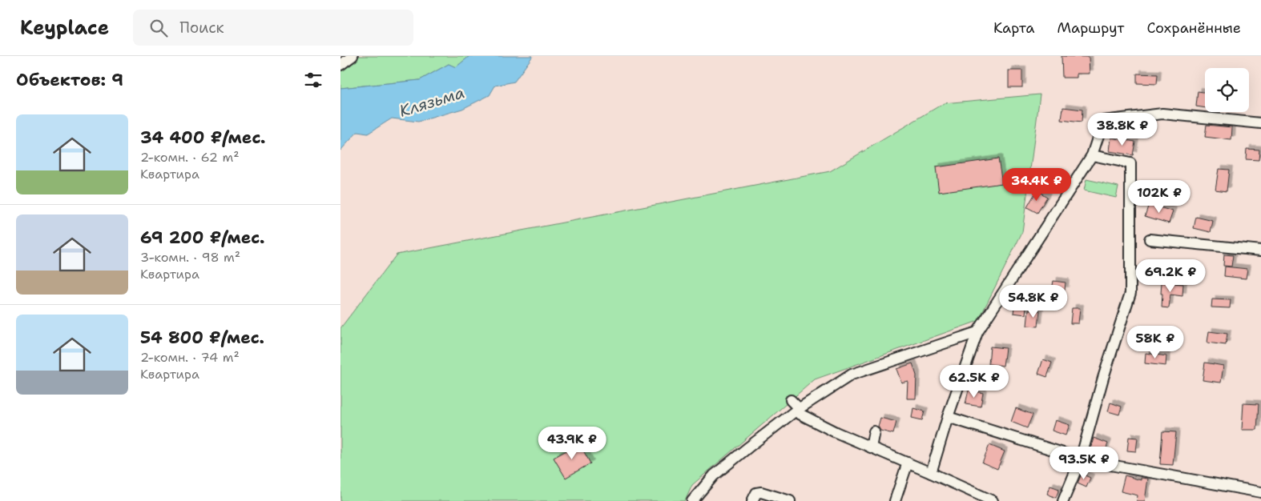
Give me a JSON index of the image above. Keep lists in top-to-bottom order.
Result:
{
  "water": ["Клязьма"],
  "page": {
    "header": "Keyplace",
    "search": "Поиск",
    "nav": ["Карта", "Маршрут", "Сохранённые"],
    "heading": "Объектов: 9",
    "list": [
      {
        "name": "34 400 ₽/мес.",
        "note": "2-комн. · 62 m² · Квартира"
      },
      {
        "name": "69 200 ₽/мес.",
        "note": "3-комн. · 98 m² · Квартира"
      },
      {
        "name": "54 800 ₽/мес.",
        "note": "2-комн. · 74 m² · Квартира"
      }
    ],
    "price": [
      "38.8K ₽",
      "34.4K ₽",
      "102K ₽",
      "69.2K ₽",
      "54.8K ₽",
      "58K ₽",
      "62.5K ₽",
      "43.9K ₽",
      "93.5K ₽"
    ]
  }
}
